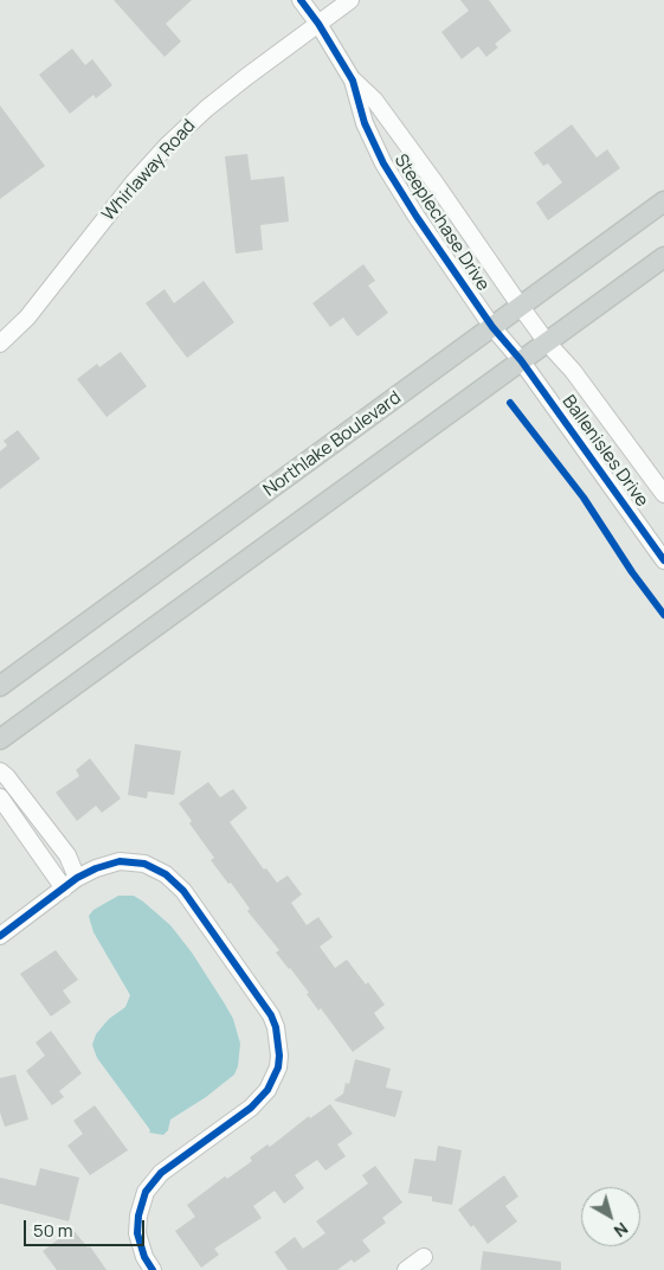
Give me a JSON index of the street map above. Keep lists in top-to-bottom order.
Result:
{
  "streets": {
    "main road": ["Northlake Boulevard"],
    "street": ["Whirlaway Road", "Steeplechase Drive", "Ballenisles Drive"]
  },
  "crossings": [
    ["Whirlaway Road", "Steeplechase Drive"],
    ["Steeplechase Drive", "Northlake Boulevard"],
    ["Steeplechase Drive", "Ballenisles Drive"]
  ],
  "scale_bar": "50 m",
  "north": "bottom right"
}
